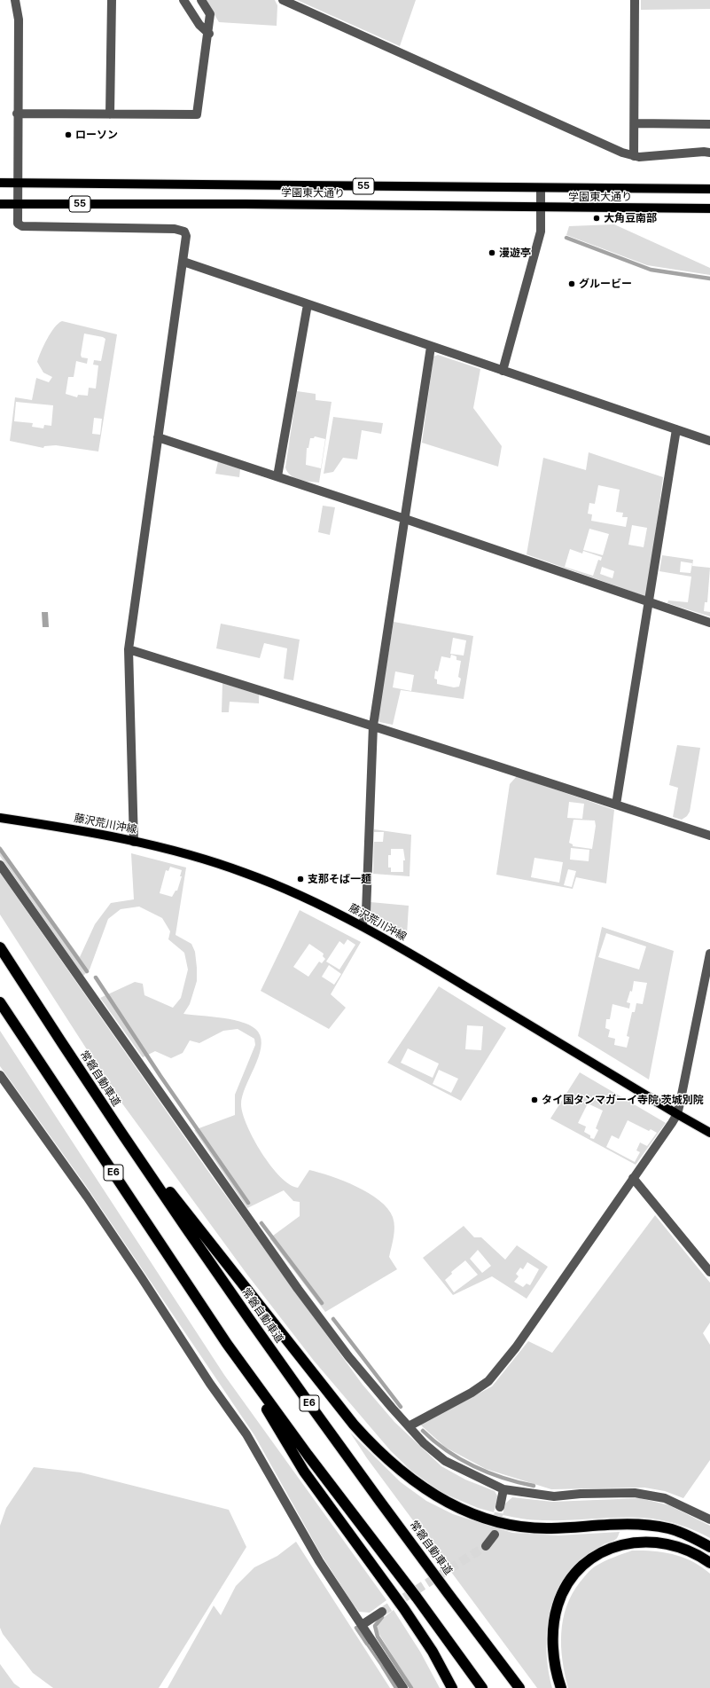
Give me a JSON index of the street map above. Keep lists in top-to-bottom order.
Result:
{
  "streets": {
    "highway": ["常磐自動車道", "E6"],
    "main road": ["55", "学園東大通り", "藤沢荒川沖線"]
  },
  "places": [
    "ローソン",
    "大角豆南部",
    "漫遊亭",
    "グルービー",
    "支那そば一麺",
    "タイ国タンマガーイ寺院 茨城別院"
  ]
}
